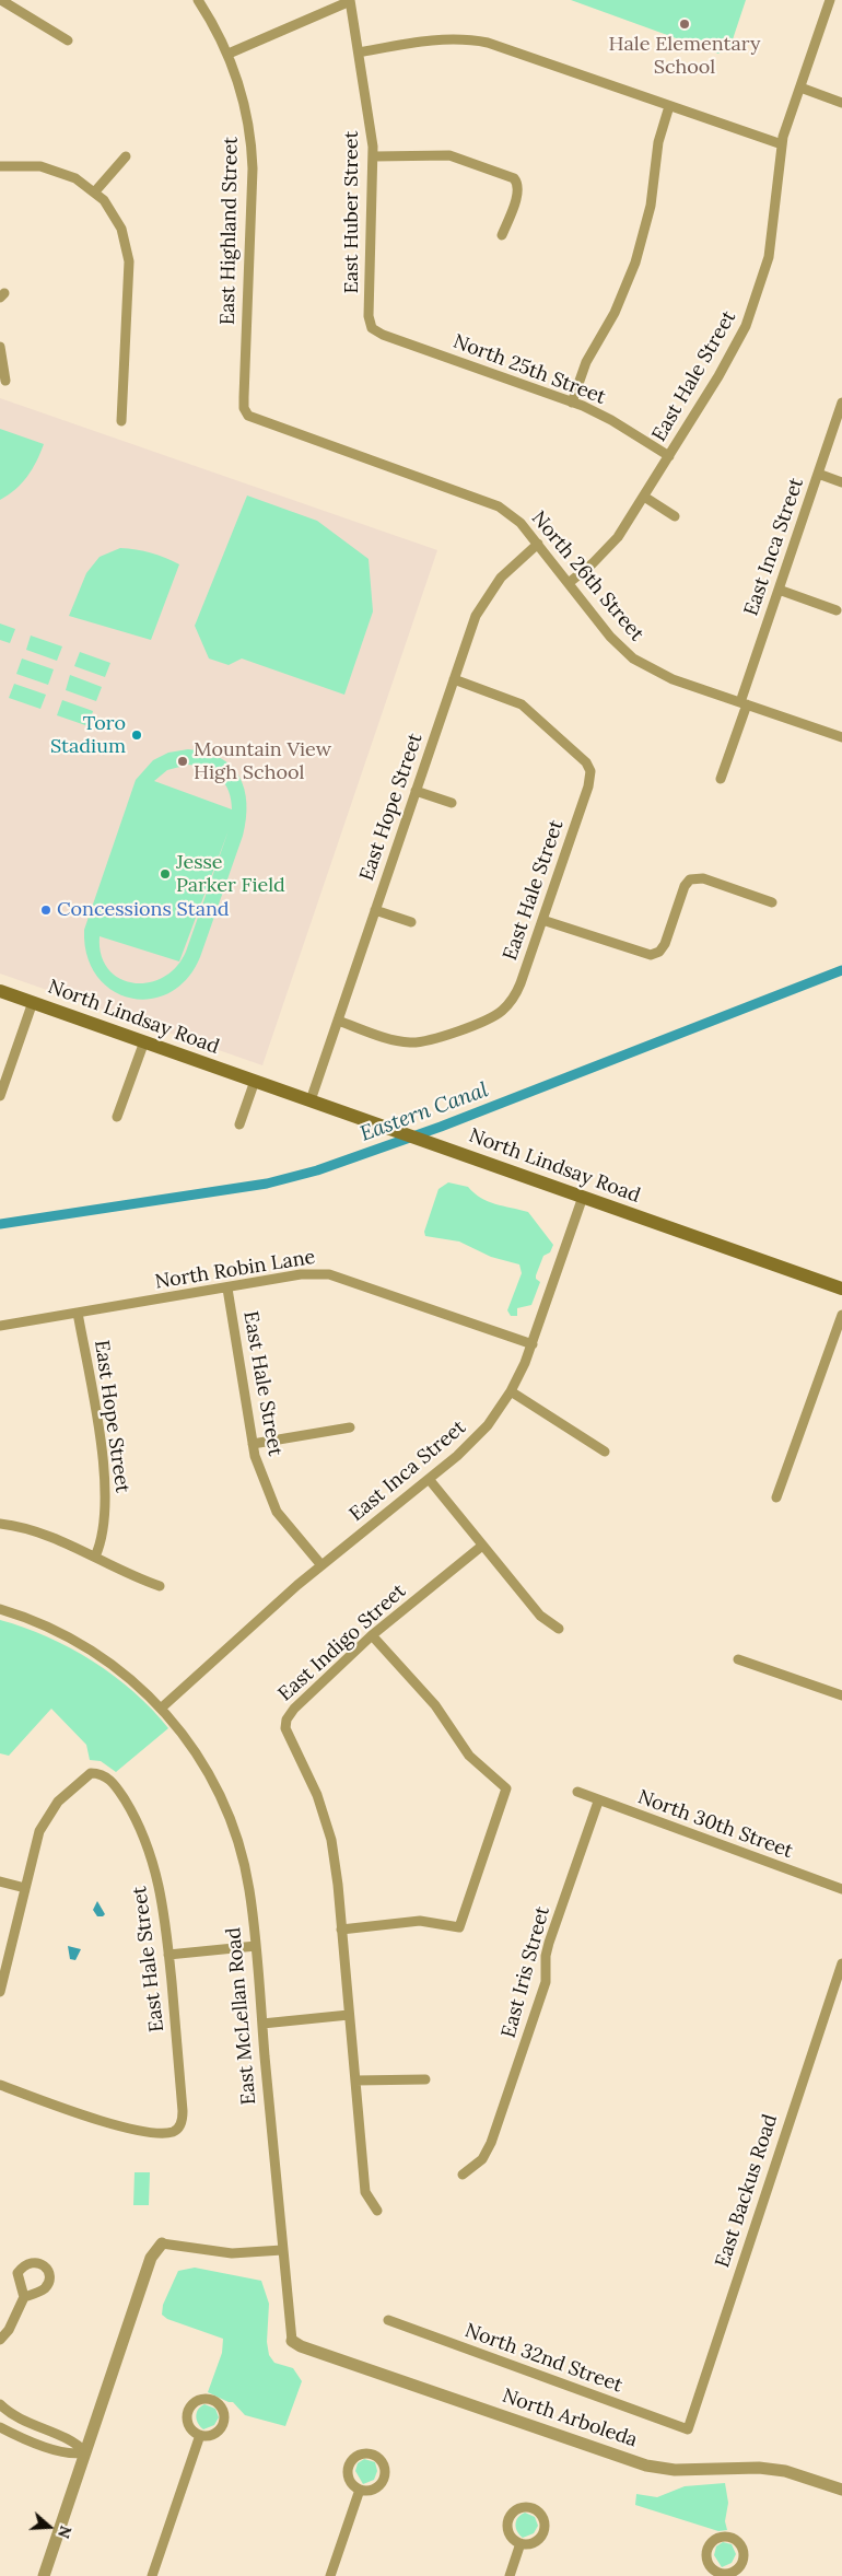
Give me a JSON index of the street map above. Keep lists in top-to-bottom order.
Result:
{
  "streets": {
    "main road": ["North Lindsay Road"],
    "street": [
      "East Huber Street",
      "East Highland Street",
      "North 25th Street",
      "East Hale Street",
      "East Inca Street",
      "North 26th Street",
      "East Hope Street",
      "North Robin Lane",
      "East Indigo Street",
      "North 30th Street",
      "East Iris Street",
      "East McLellan Road",
      "East Backus Road",
      "North 32nd Street",
      "North Arboleda"
    ]
  },
  "crossings": [
    ["East Huber Street", "North 25th Street"],
    ["East Highland Street", "North 26th Street"],
    ["North 25th Street", "East Hale Street"],
    ["East Hale Street", "East Inca Street"],
    ["East Hale Street", "North 26th Street"],
    ["East Hale Street", "East Hope Street"],
    ["East Hale Street", "North Robin Lane"],
    ["East Inca Street", "North 26th Street"],
    ["East Inca Street", "North Lindsay Road"],
    ["East Inca Street", "North Robin Lane"],
    ["East Inca Street", "East McLellan Road"],
    ["North 26th Street", "East Hope Street"],
    ["East Hope Street", "North Lindsay Road"],
    ["East Hope Street", "North Robin Lane"],
    ["North 30th Street", "East Iris Street"],
    ["East McLellan Road", "North Arboleda"],
    ["East Backus Road", "North 32nd Street"]
  ],
  "water": ["Eastern Canal"],
  "places": [
    "Hale Elementary School",
    "Toro Stadium",
    "Mountain View High School",
    "Jesse Parker Field",
    "Concessions Stand"
  ],
  "north": "right"
}
